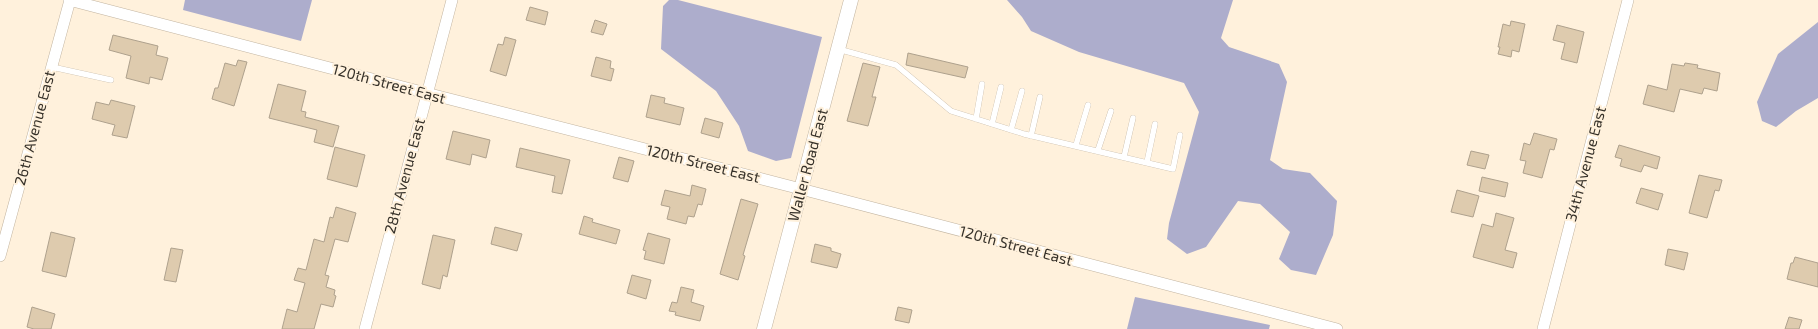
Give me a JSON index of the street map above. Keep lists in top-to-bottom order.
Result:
{
  "streets": {
    "street": [
      "120th Street East",
      "26th Avenue East",
      "34th Avenue East",
      "Waller Road East",
      "28th Avenue East"
    ]
  },
  "crossings": [
    ["120th Street East", "26th Avenue East"],
    ["120th Street East", "Waller Road East"],
    ["120th Street East", "28th Avenue East"]
  ]
}
